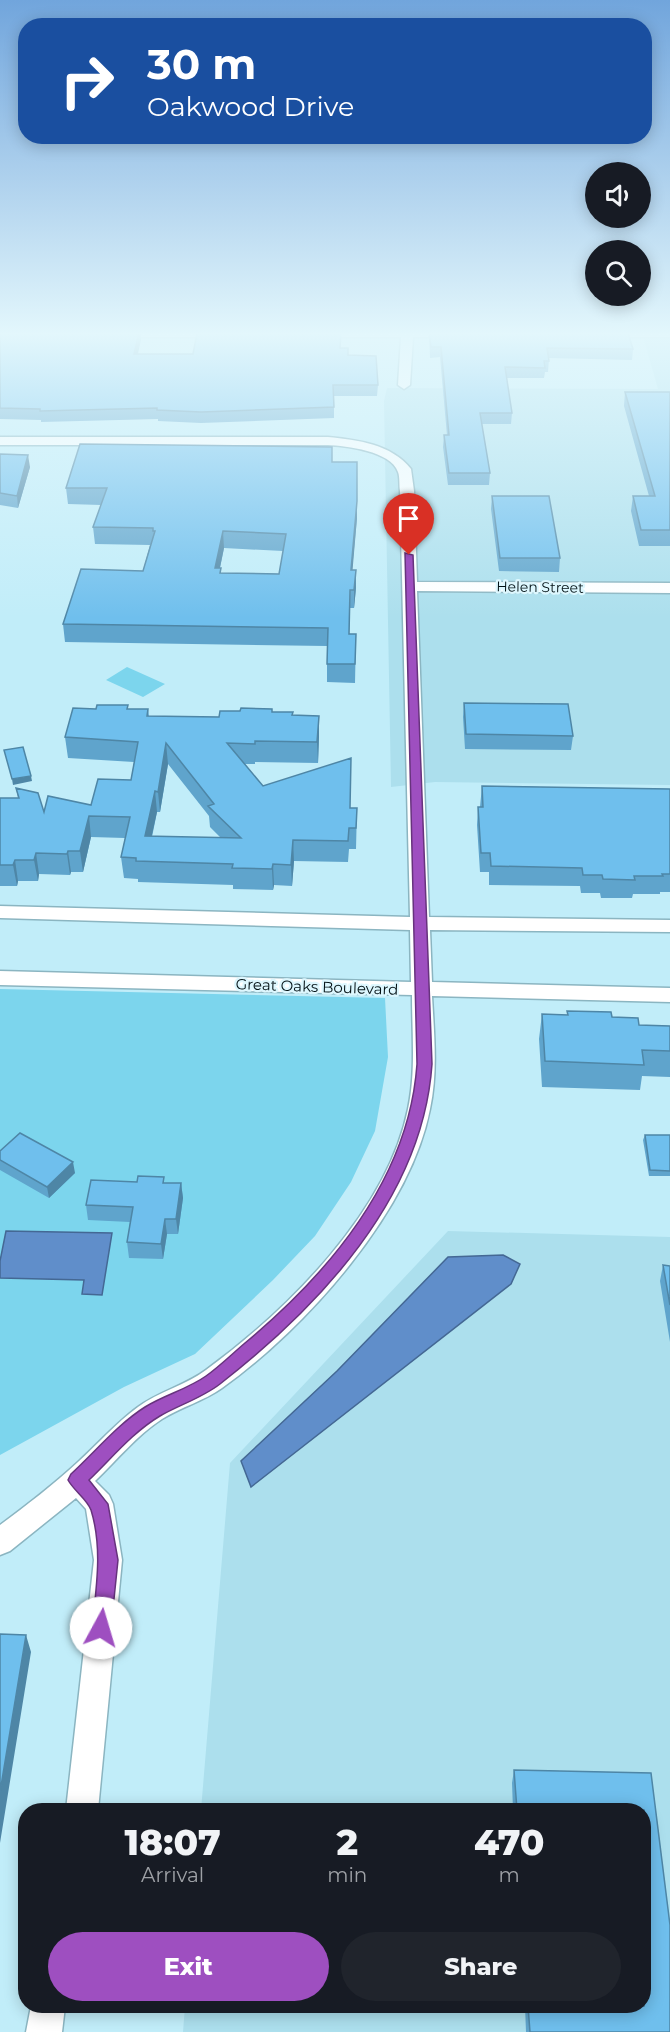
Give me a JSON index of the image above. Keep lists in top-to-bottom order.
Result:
{
  "streets": {
    "street": ["Helen Street", "Great Oaks Boulevard"]
  },
  "page": {
    "turn": ["30 m", "Oakwood Drive"],
    "eta": [
      "18:07",
      "Arrival",
      "2",
      "min",
      "470",
      "m"
    ],
    "buttons": ["Exit", "Share"]
  }
}
